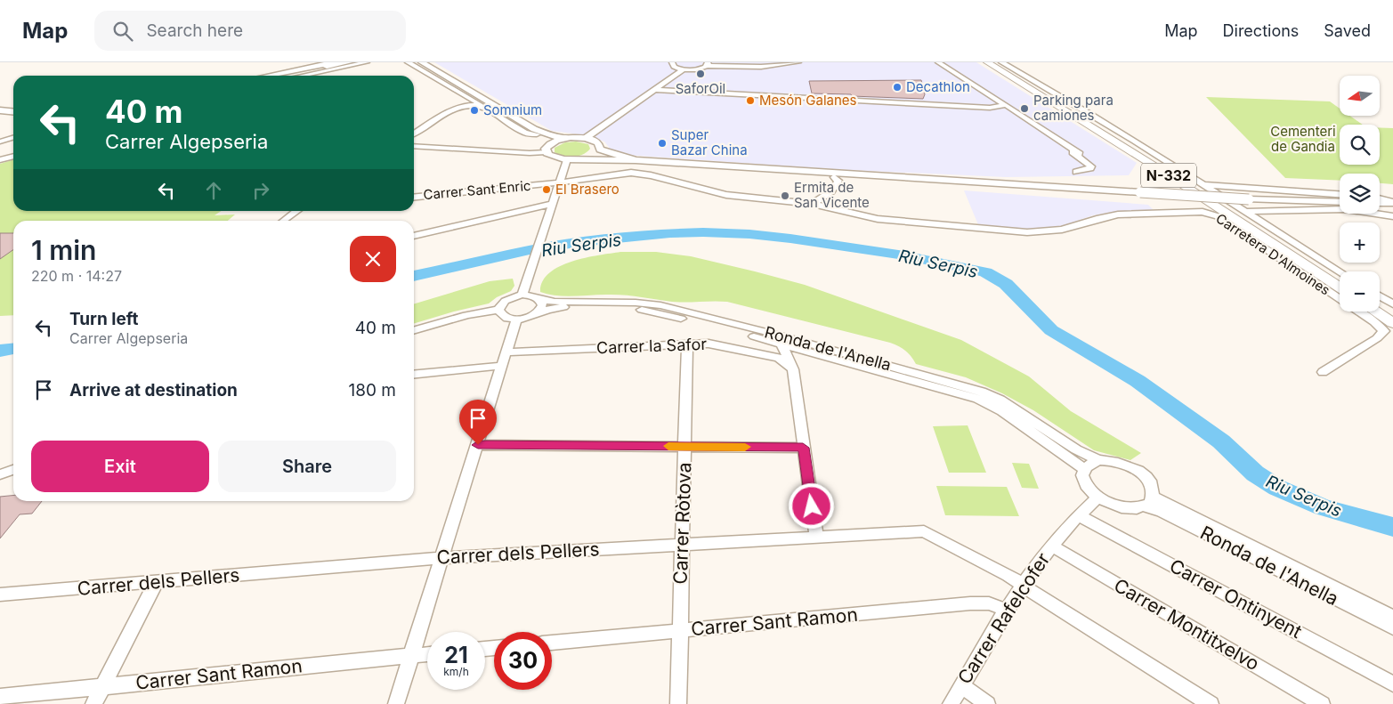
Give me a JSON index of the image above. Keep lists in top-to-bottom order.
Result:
{
  "streets": {
    "highway": ["N-332"],
    "street": [
      "Carrer Sant Enric",
      "Carretera D'Almoines",
      "Carrer la Safor",
      "Ronda de l'Anella",
      "Carrer Ròtova",
      "Carrer dels Pellers",
      "Carrer Ontinyent",
      "Carrer Rafelcofer",
      "Carrer Sant Ramon",
      "Carrer Montitxelvo"
    ]
  },
  "crossings": [
    ["Carrer Sant Enric", "Carretera D'Almoines"],
    ["Carrer la Safor", "Carrer Ròtova"],
    ["Ronda de l'Anella", "Carrer Rafelcofer"],
    ["Carrer Ròtova", "Carrer dels Pellers"],
    ["Carrer Ròtova", "Carrer Sant Ramon"],
    ["Carrer dels Pellers", "Carrer Rafelcofer"],
    ["Carrer Ontinyent", "Carrer Rafelcofer"],
    ["Carrer Rafelcofer", "Carrer Sant Ramon"],
    ["Carrer Rafelcofer", "Carrer Montitxelvo"]
  ],
  "water": ["Riu Serpis"],
  "parks": ["Cementeri de Gandia"],
  "places": [
    "SaforOil",
    "Decathlon",
    "Mesón Galanes",
    "Parking para camiones",
    "Somnium",
    "Super Bazar China",
    "El Brasero",
    "Ermita de San Vicente"
  ],
  "north": "left",
  "page": {
    "header": "Map",
    "search": "Search here",
    "nav": ["Map", "Directions", "Saved"],
    "map_buttons": ["+", "−"],
    "turn": ["40 m", "Carrer Algepseria"],
    "heading": ["1 min", "220 m · 14:27"],
    "list": [
      {
        "name": "Turn left",
        "note": "Carrer Algepseria",
        "value": "40 m"
      },
      {
        "name": "Arrive at destination",
        "value": "180 m"
      }
    ],
    "buttons": ["Exit", "Share"],
    "speed": "21 km/h",
    "limit": "30"
  }
}
